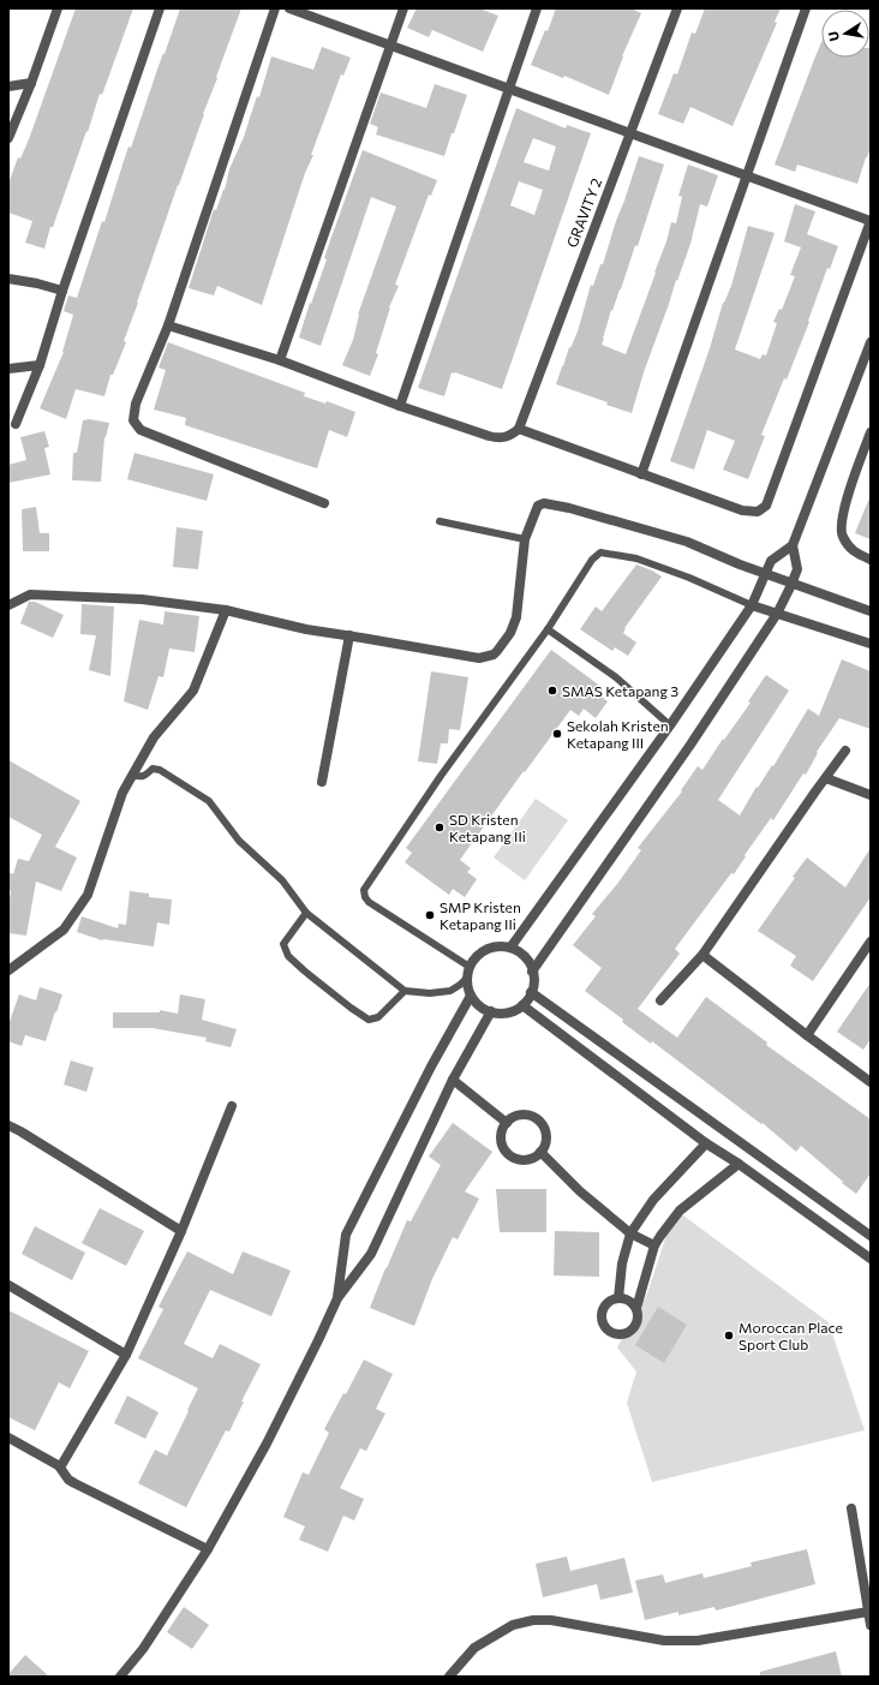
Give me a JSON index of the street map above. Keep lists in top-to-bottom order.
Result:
{
  "streets": {
    "street": ["GRAVITY 2"]
  },
  "places": [
    "SMAS Ketapang 3",
    "Sekolah Kristen Ketapang III",
    "SD Kristen Ketapang IIi",
    "SMP Kristen Ketapang IIi",
    "Moroccan Place Sport Club"
  ],
  "north": "left"
}
